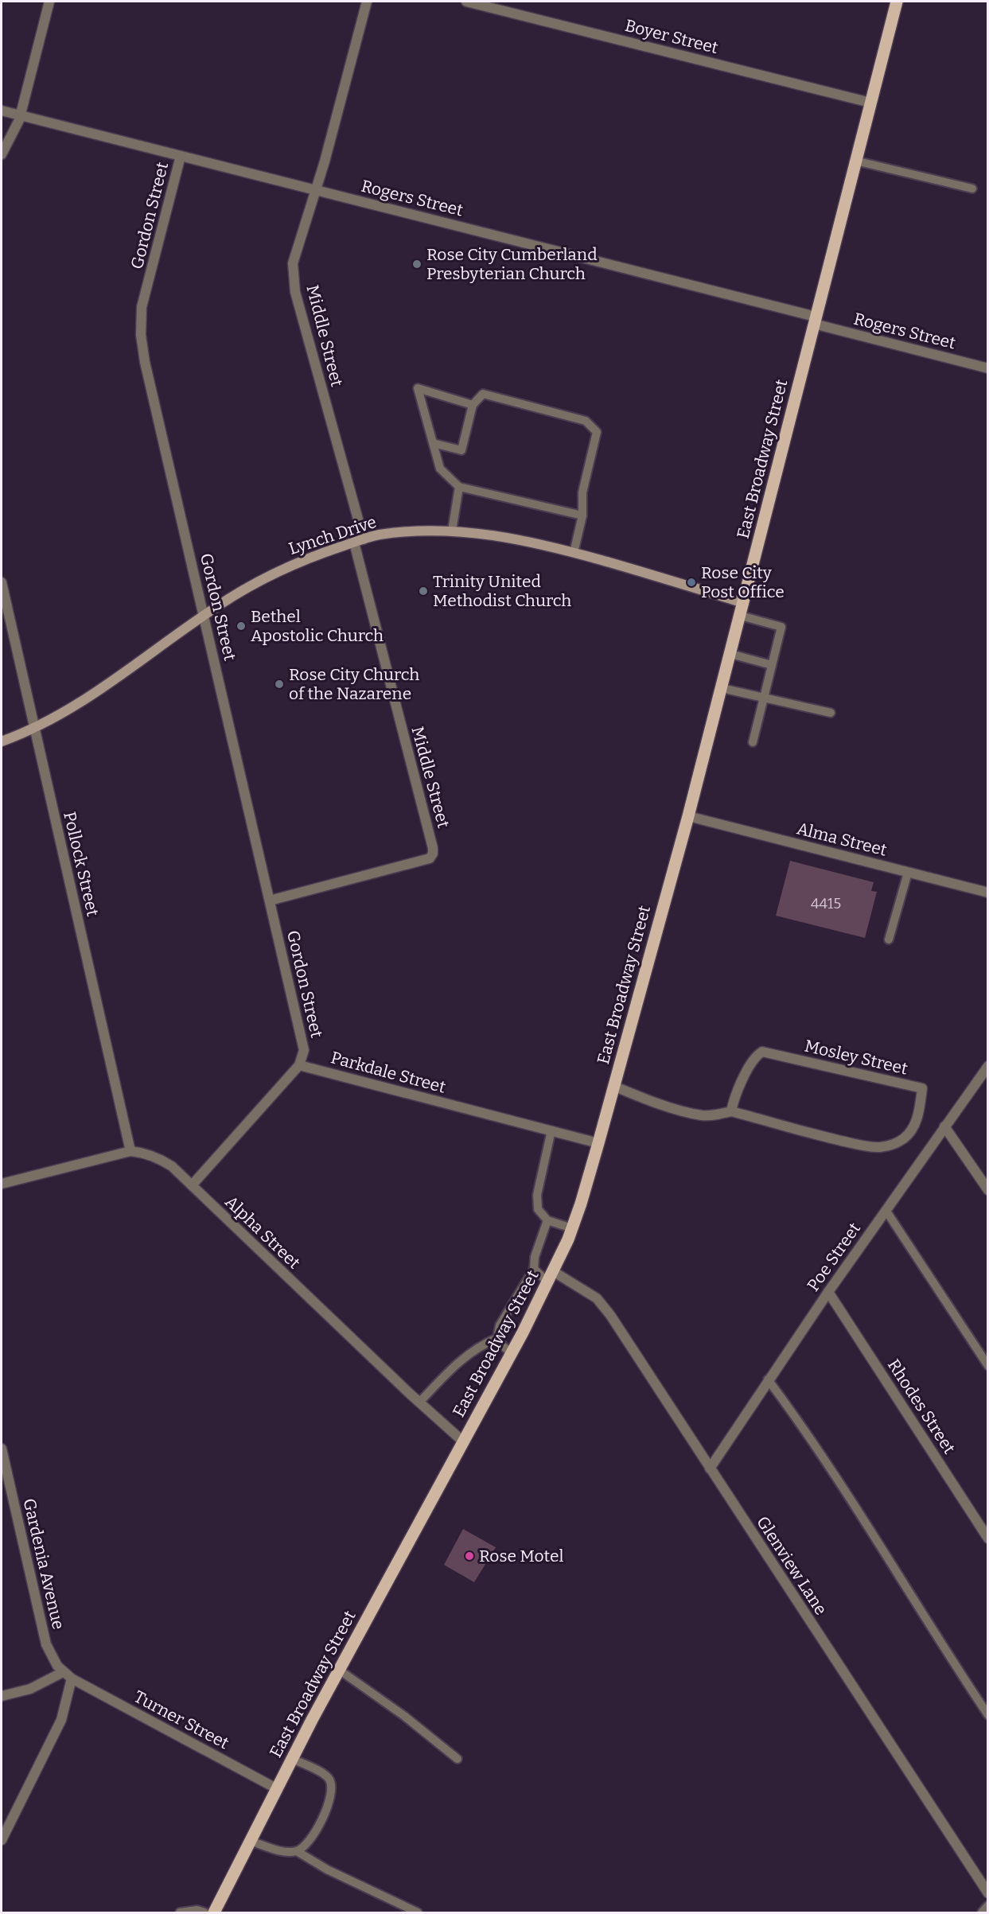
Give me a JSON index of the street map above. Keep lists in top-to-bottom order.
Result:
{
  "streets": {
    "main road": ["East Broadway Street", "Lynch Drive"],
    "street": [
      "Boyer Street",
      "Rogers Street",
      "Gordon Street",
      "Middle Street",
      "Alma Street",
      "Pollock Street",
      "Mosley Street",
      "Parkdale Street",
      "Alpha Street",
      "Poe Street",
      "Rhodes Street",
      "Gardenia Avenue",
      "Glenview Lane",
      "Turner Street"
    ]
  },
  "crossings": [
    ["Boyer Street", "East Broadway Street"],
    ["Rogers Street", "Gordon Street"],
    ["Rogers Street", "Middle Street"],
    ["Rogers Street", "East Broadway Street"],
    ["Gordon Street", "Middle Street"],
    ["Gordon Street", "Lynch Drive"],
    ["Gordon Street", "Parkdale Street"],
    ["Middle Street", "Lynch Drive"],
    ["East Broadway Street", "Lynch Drive"],
    ["East Broadway Street", "Alma Street"],
    ["East Broadway Street", "Mosley Street"],
    ["East Broadway Street", "Parkdale Street"],
    ["East Broadway Street", "Alpha Street"],
    ["East Broadway Street", "Glenview Lane"],
    ["East Broadway Street", "Turner Street"],
    ["Lynch Drive", "Pollock Street"],
    ["Pollock Street", "Alpha Street"],
    ["Poe Street", "Rhodes Street"],
    ["Poe Street", "Glenview Lane"],
    ["Gardenia Avenue", "Turner Street"]
  ],
  "places": [
    "Rose City Cumberland Presbyterian Church",
    "Rose City Post Office",
    "Trinity United Methodist Church",
    "Bethel Apostolic Church",
    "Rose City Church of the Nazarene",
    "Rose Motel"
  ],
  "house_numbers": ["4415"]
}
